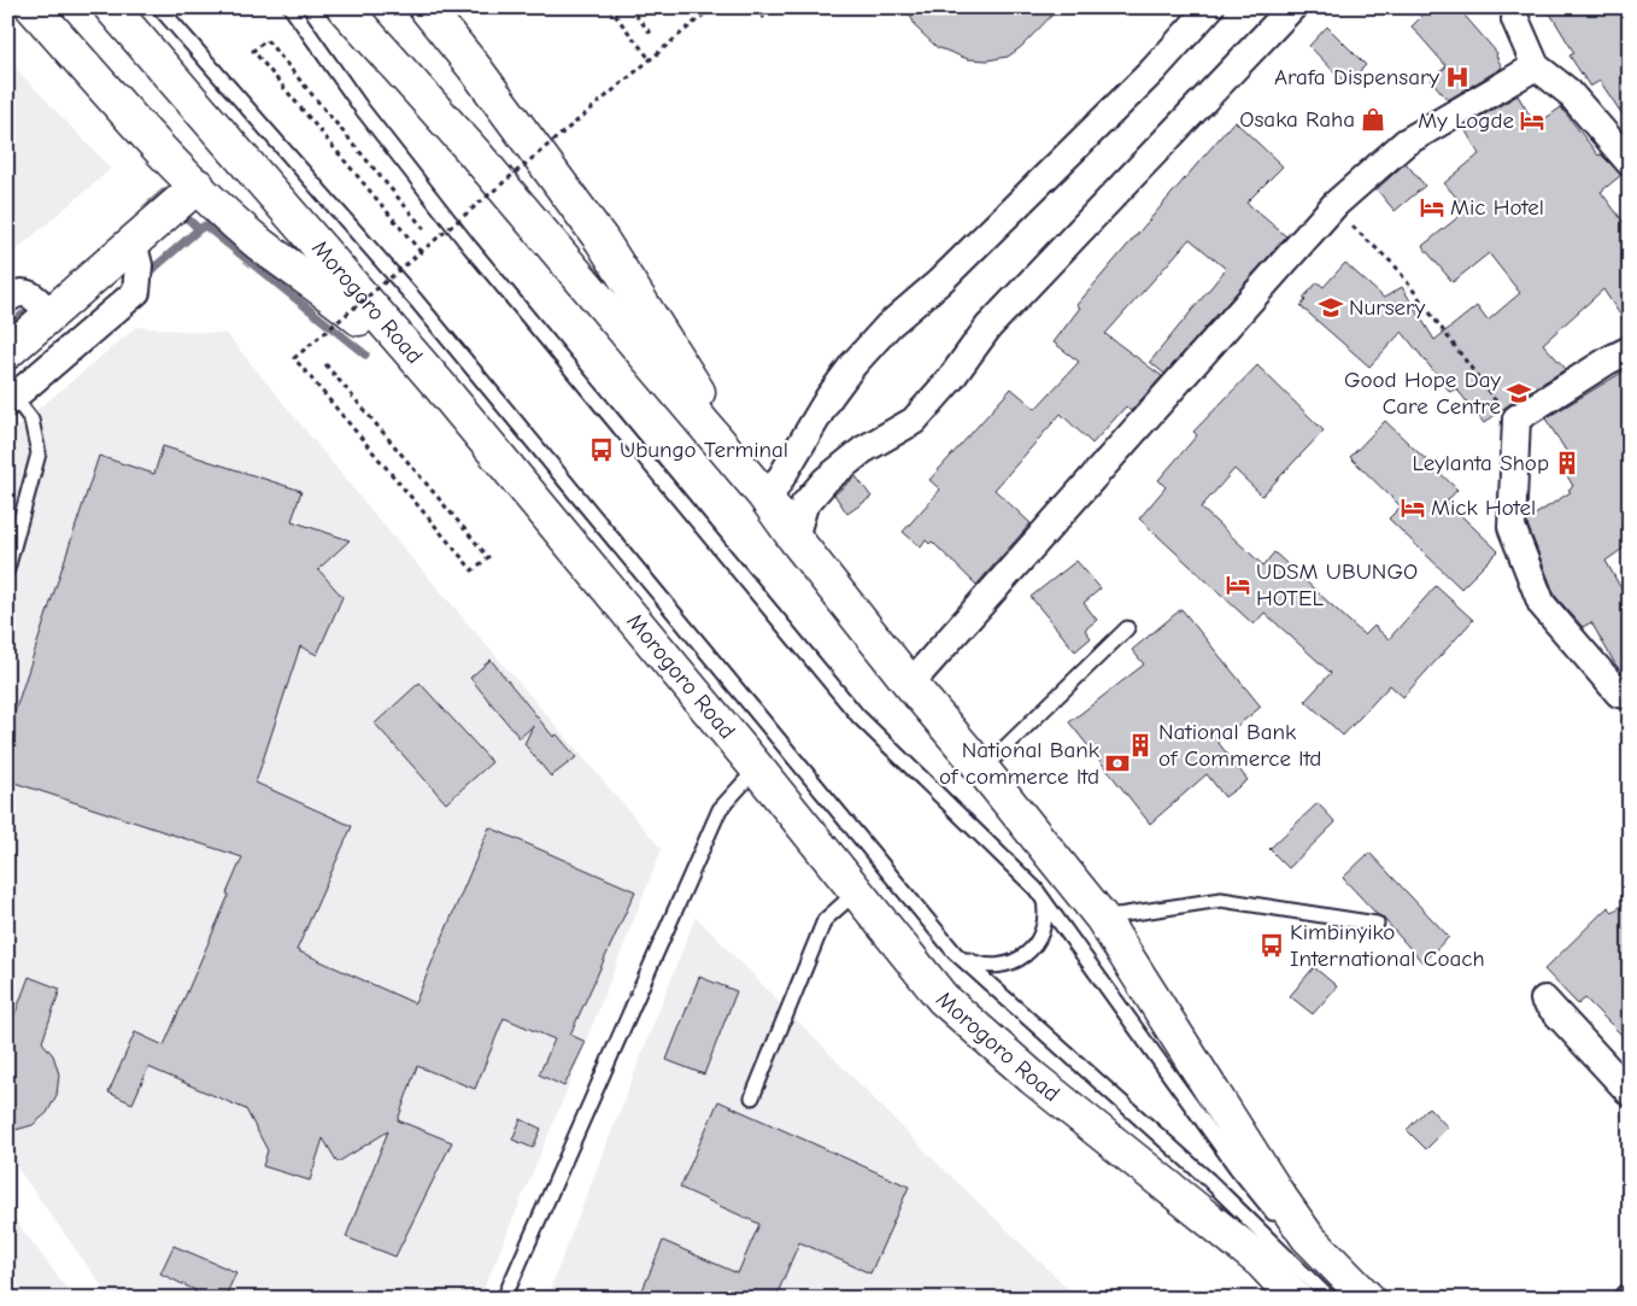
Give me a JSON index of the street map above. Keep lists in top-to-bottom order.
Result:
{
  "streets": {
    "main road": ["Morogoro Road"]
  },
  "places": {
    "hospital": ["Arafa Dispensary"],
    "shop": ["Osaka Raha"],
    "hotel": [
      "My Logde",
      "Mic Hotel",
      "Mick Hotel",
      "UDSM UBUNGO HOTEL"
    ],
    "school or university": ["Nursery", "Good Hope Day Care Centre"],
    "bus stop": ["Ubungo Terminal", "Kimbinyiko International Coach"],
    "building": ["Leylanta Shop", "National Bank of Commerce ltd"],
    "bank": ["National Bank of commerce ltd"]
  }
}
